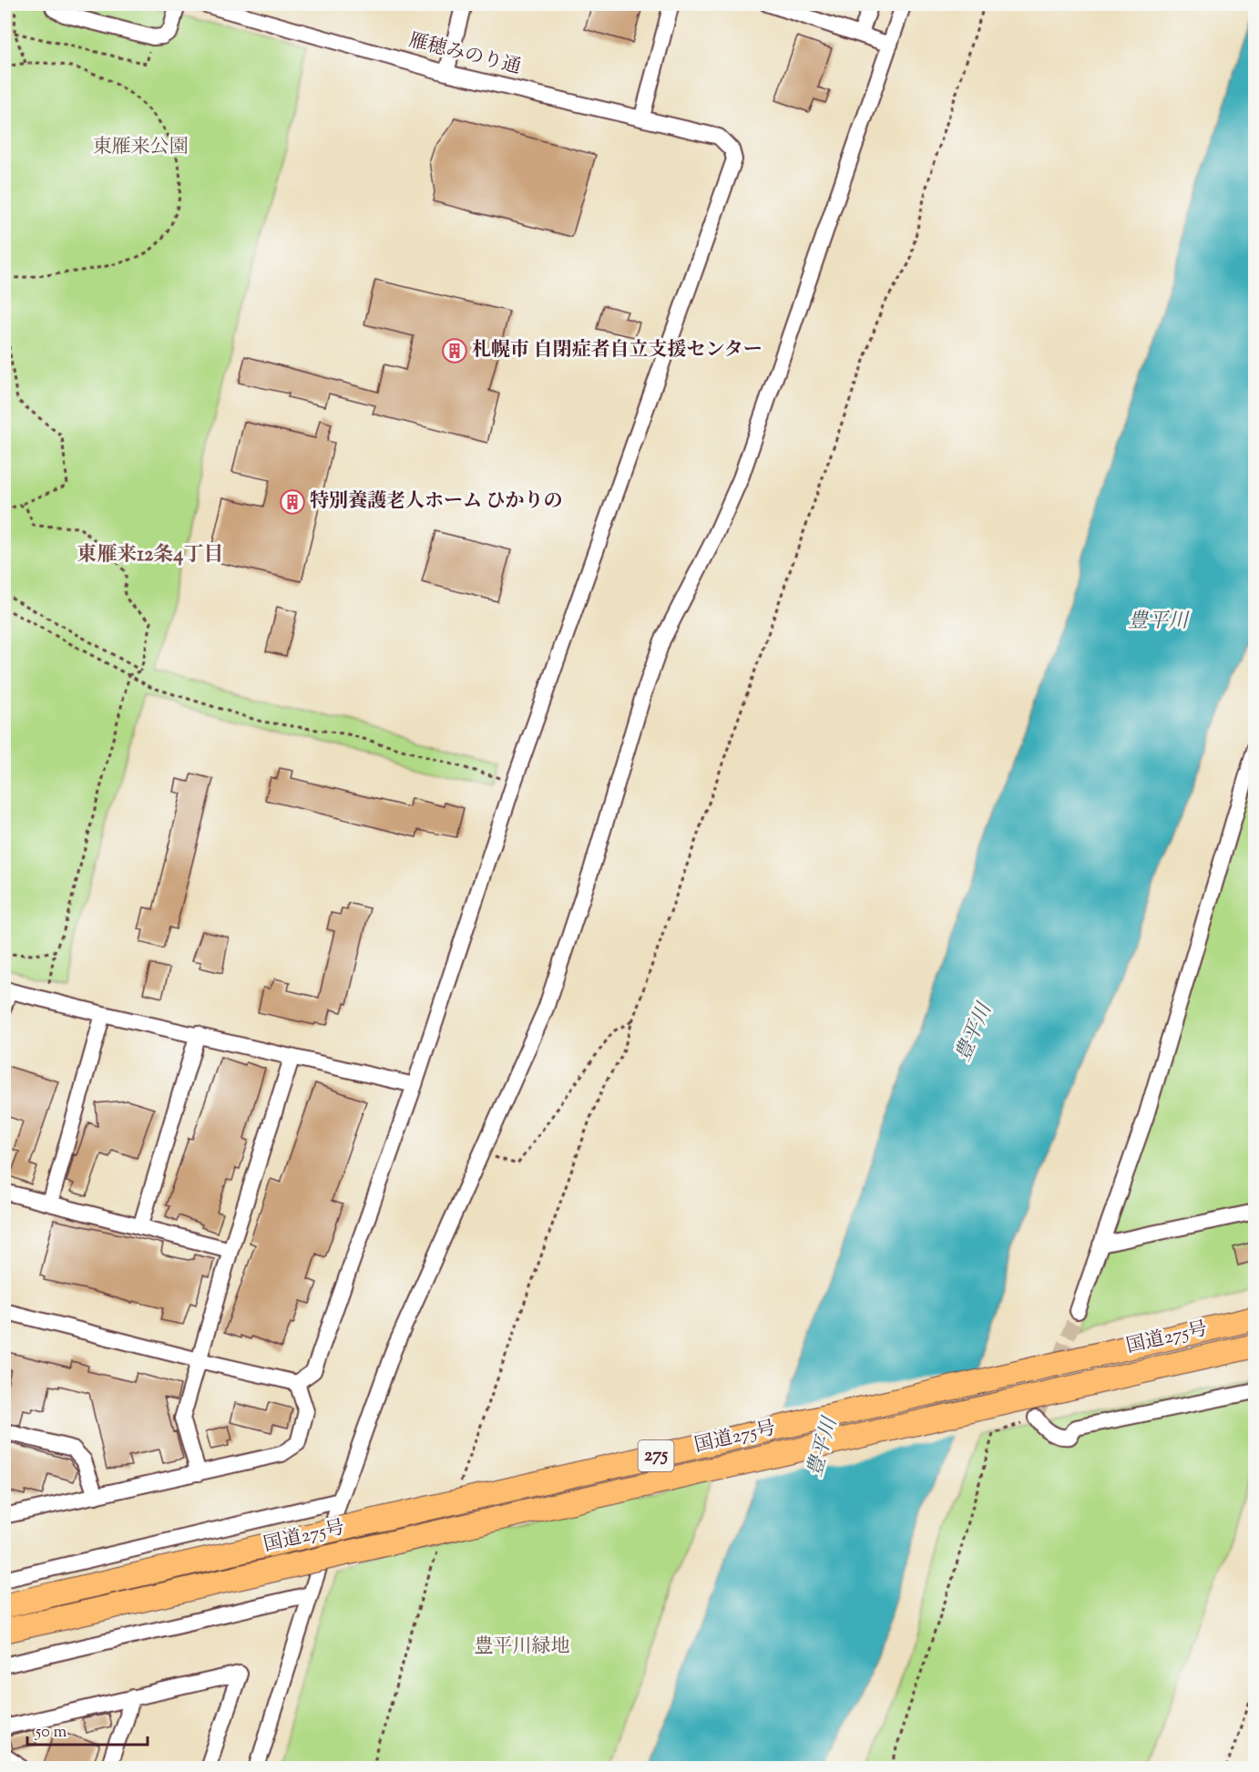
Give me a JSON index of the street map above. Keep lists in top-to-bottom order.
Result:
{
  "streets": {
    "highway": ["国道275号", "275"],
    "street": ["雁穂みのり通"]
  },
  "districts": ["東雁来12条4丁目"],
  "water": ["豊平川"],
  "parks": ["東雁来公園", "豊平川緑地"],
  "places": {
    "building": ["札幌市 自閉症者自立支援センター", "特別養護老人ホーム ひかりの"]
  },
  "scale_bar": "50 m"
}
